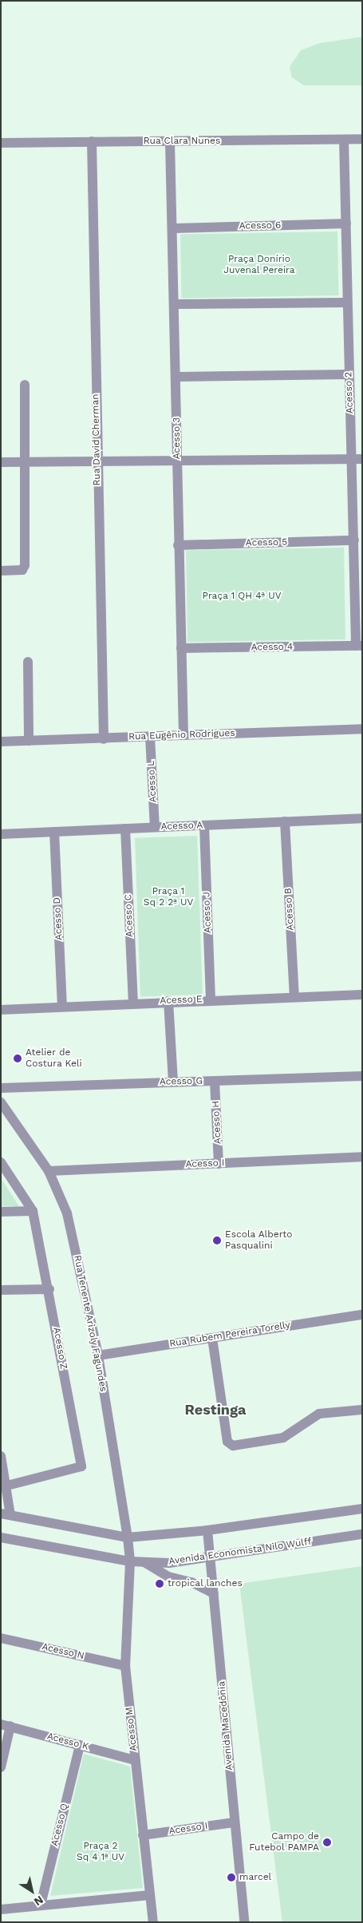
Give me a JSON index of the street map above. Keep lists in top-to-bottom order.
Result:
{
  "streets": {
    "street": [
      "Rua Clara Nunes",
      "Acesso 6",
      "Acesso 2",
      "Acesso 3",
      "Rua David Cherman",
      "Acesso 5",
      "Acesso 4",
      "Rua Eugênio Rodrigues",
      "Acesso L",
      "Acesso A",
      "Acesso B",
      "Acesso J",
      "Acesso C",
      "Acesso D",
      "Acesso E",
      "Acesso G",
      "Acesso H",
      "Acesso I",
      "Rua Tenente Arizoly Fagundes",
      "Rua Rubem Pereira Torelly",
      "Acesso Z",
      "Avenida Economista Nilo Wulff",
      "Acesso N",
      "Avenida Macedônia",
      "Acesso M",
      "Acesso K",
      "Acesso Q"
    ]
  },
  "crossings": [
    ["Rua Clara Nunes", "Acesso 2"],
    ["Rua Clara Nunes", "Acesso 3"],
    ["Rua Clara Nunes", "Rua David Cherman"],
    ["Acesso 6", "Acesso 2"],
    ["Acesso 6", "Acesso 3"],
    ["Acesso 2", "Acesso 5"],
    ["Acesso 2", "Acesso 4"],
    ["Acesso 3", "Acesso 5"],
    ["Acesso 3", "Acesso 4"],
    ["Acesso 3", "Rua Eugênio Rodrigues"],
    ["Rua David Cherman", "Rua Eugênio Rodrigues"],
    ["Rua Eugênio Rodrigues", "Acesso L"],
    ["Acesso L", "Acesso A"],
    ["Acesso A", "Acesso B"],
    ["Acesso A", "Acesso J"],
    ["Acesso A", "Acesso C"],
    ["Acesso A", "Acesso D"],
    ["Acesso B", "Acesso E"],
    ["Acesso J", "Acesso E"],
    ["Acesso C", "Acesso E"],
    ["Acesso D", "Acesso E"],
    ["Acesso G", "Acesso H"],
    ["Acesso H", "Acesso I"],
    ["Acesso I", "Rua Tenente Arizoly Fagundes"],
    ["Acesso I", "Avenida Macedônia"],
    ["Acesso I", "Acesso M"],
    ["Rua Tenente Arizoly Fagundes", "Rua Rubem Pereira Torelly"],
    ["Rua Tenente Arizoly Fagundes", "Avenida Economista Nilo Wulff"],
    ["Rua Tenente Arizoly Fagundes", "Acesso M"],
    ["Avenida Economista Nilo Wulff", "Avenida Macedônia"],
    ["Avenida Economista Nilo Wulff", "Acesso M"],
    ["Acesso N", "Acesso M"],
    ["Acesso M", "Acesso K"],
    ["Acesso K", "Acesso Q"]
  ],
  "districts": ["Restinga"],
  "parks": [
    "Praça Donírio Juvenal Pereira",
    "Praça 1 QH 4ª UV",
    "Praça 1 Sq 2 2ª UV",
    "Praça 2 Sq 4 1ª UV"
  ],
  "places": [
    "Atelier de Costura Keli",
    "Escola Alberto Pasqualini",
    "tropical lanches",
    "Campo de Futebol PAMPA",
    "marcel"
  ],
  "north": "bottom right"
}
